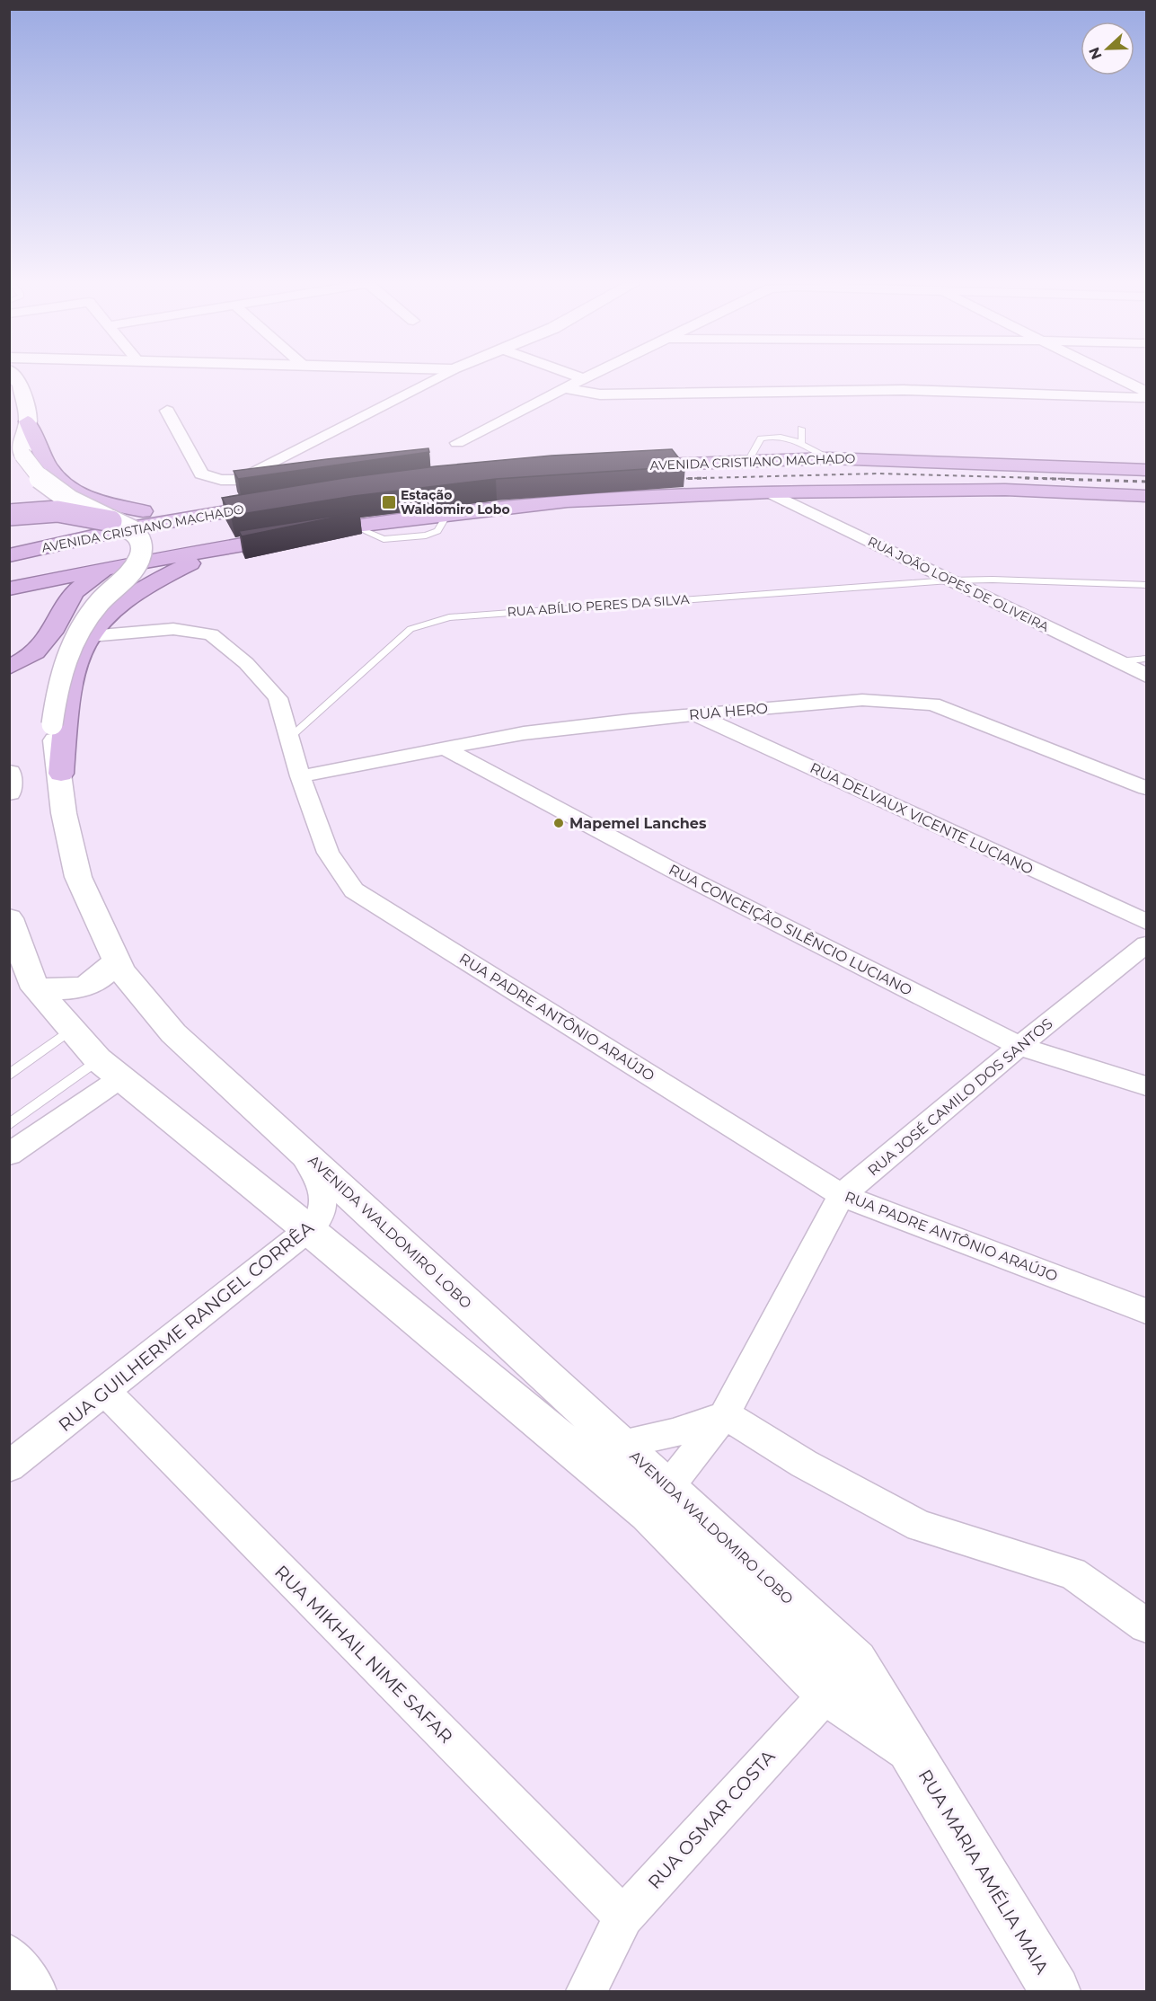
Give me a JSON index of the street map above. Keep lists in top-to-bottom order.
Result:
{
  "streets": {
    "highway": ["AVENIDA CRISTIANO MACHADO"],
    "main road": ["AVENIDA WALDOMIRO LOBO", "RUA MARIA AMÉLIA MAIA"],
    "street": [
      "RUA JOÃO LOPES DE OLIVEIRA",
      "RUA HERO",
      "RUA DELVAUX VICENTE LUCIANO",
      "RUA CONCEIÇÃO SILÊNCIO LUCIANO",
      "RUA PADRE ANTÔNIO ARAÚJO",
      "RUA JOSÉ CAMILO DOS SANTOS",
      "RUA GUILHERME RANGEL CORRÊA",
      "RUA MIKHAIL NIME SAFAR",
      "RUA OSMAR COSTA"
    ],
    "lane": ["RUA ABÍLIO PERES DA SILVA"]
  },
  "crossings": [
    ["RUA JOÃO LOPES DE OLIVEIRA", "RUA ABÍLIO PERES DA SILVA"],
    ["RUA ABÍLIO PERES DA SILVA", "RUA PADRE ANTÔNIO ARAÚJO"],
    ["RUA HERO", "RUA DELVAUX VICENTE LUCIANO"],
    ["RUA HERO", "RUA CONCEIÇÃO SILÊNCIO LUCIANO"],
    ["RUA HERO", "RUA PADRE ANTÔNIO ARAÚJO"],
    ["RUA CONCEIÇÃO SILÊNCIO LUCIANO", "RUA JOSÉ CAMILO DOS SANTOS"],
    ["RUA PADRE ANTÔNIO ARAÚJO", "RUA JOSÉ CAMILO DOS SANTOS"],
    ["RUA PADRE ANTÔNIO ARAÚJO", "AVENIDA WALDOMIRO LOBO"],
    ["RUA JOSÉ CAMILO DOS SANTOS", "AVENIDA WALDOMIRO LOBO"],
    ["AVENIDA WALDOMIRO LOBO", "RUA GUILHERME RANGEL CORRÊA"],
    ["AVENIDA WALDOMIRO LOBO", "RUA OSMAR COSTA"],
    ["AVENIDA WALDOMIRO LOBO", "RUA MARIA AMÉLIA MAIA"],
    ["RUA GUILHERME RANGEL CORRÊA", "RUA MIKHAIL NIME SAFAR"],
    ["RUA MIKHAIL NIME SAFAR", "RUA OSMAR COSTA"],
    ["RUA OSMAR COSTA", "RUA MARIA AMÉLIA MAIA"]
  ],
  "places": {
    "transit": ["Estação Waldomiro Lobo"],
    "other": ["Mapemel Lanches"]
  },
  "north": "left"
}
